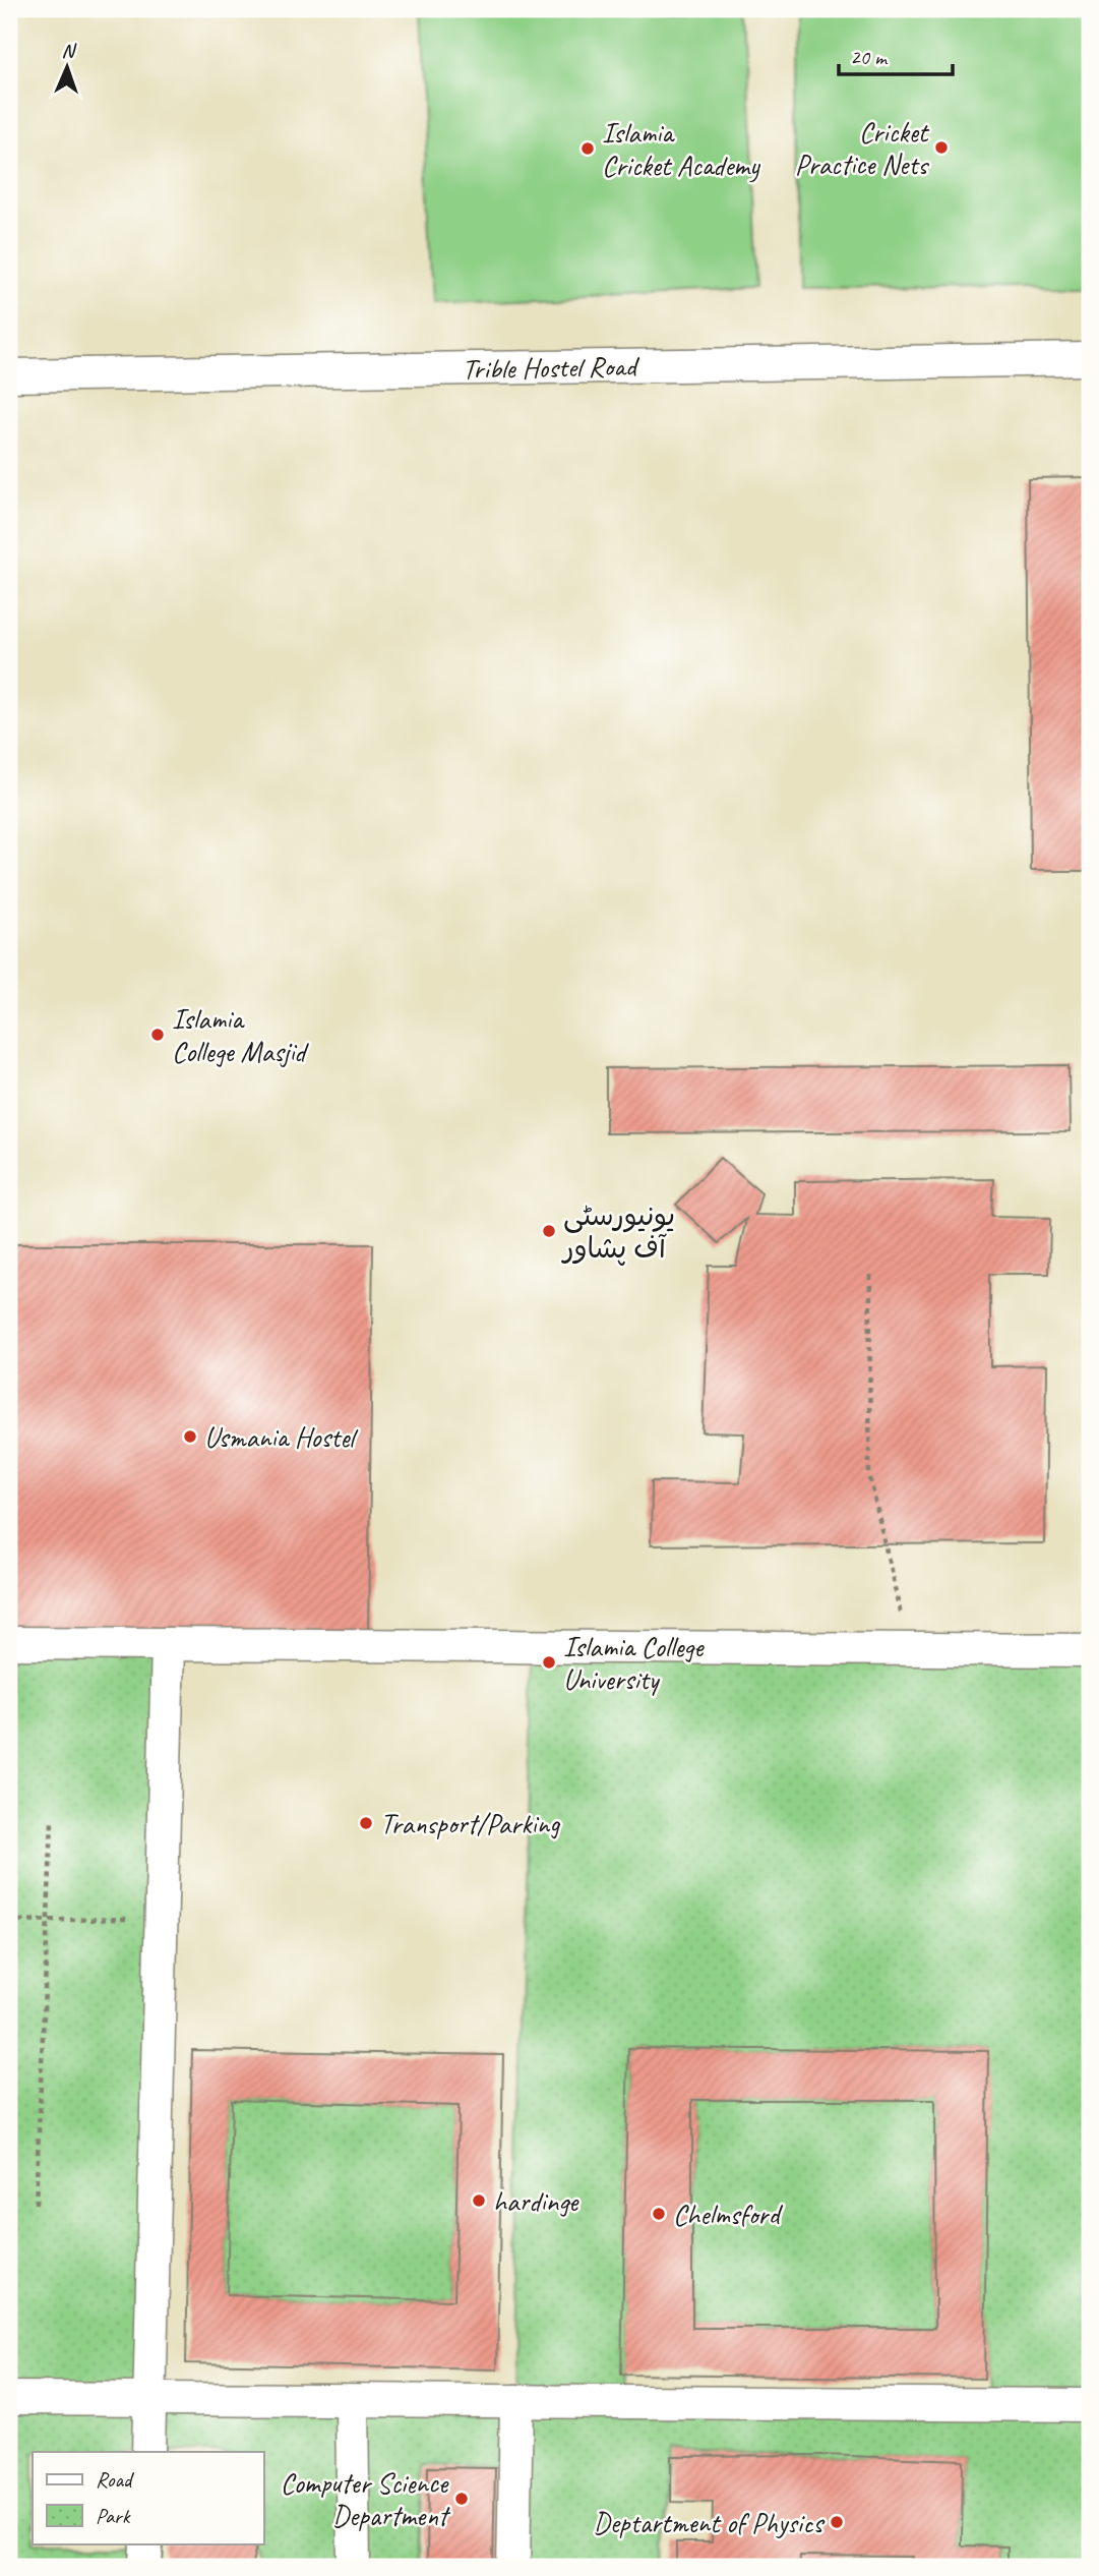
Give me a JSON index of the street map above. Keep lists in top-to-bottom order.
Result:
{
  "streets": {
    "street": ["Trible Hostel Road"]
  },
  "places": [
    "Cricket Practice Nets",
    "Islamia Cricket Academy",
    "Islamia College Masjid",
    "یونیورسٹی آف پشاور",
    "Usmania Hostel",
    "Islamia College University",
    "Transport/Parking",
    "hardinge",
    "Chelmsford",
    "Computer Science Department",
    "Deptartment of Physics"
  ],
  "legend": ["Road", "Park"],
  "scale_bar": "20 m",
  "north": "top"
}
